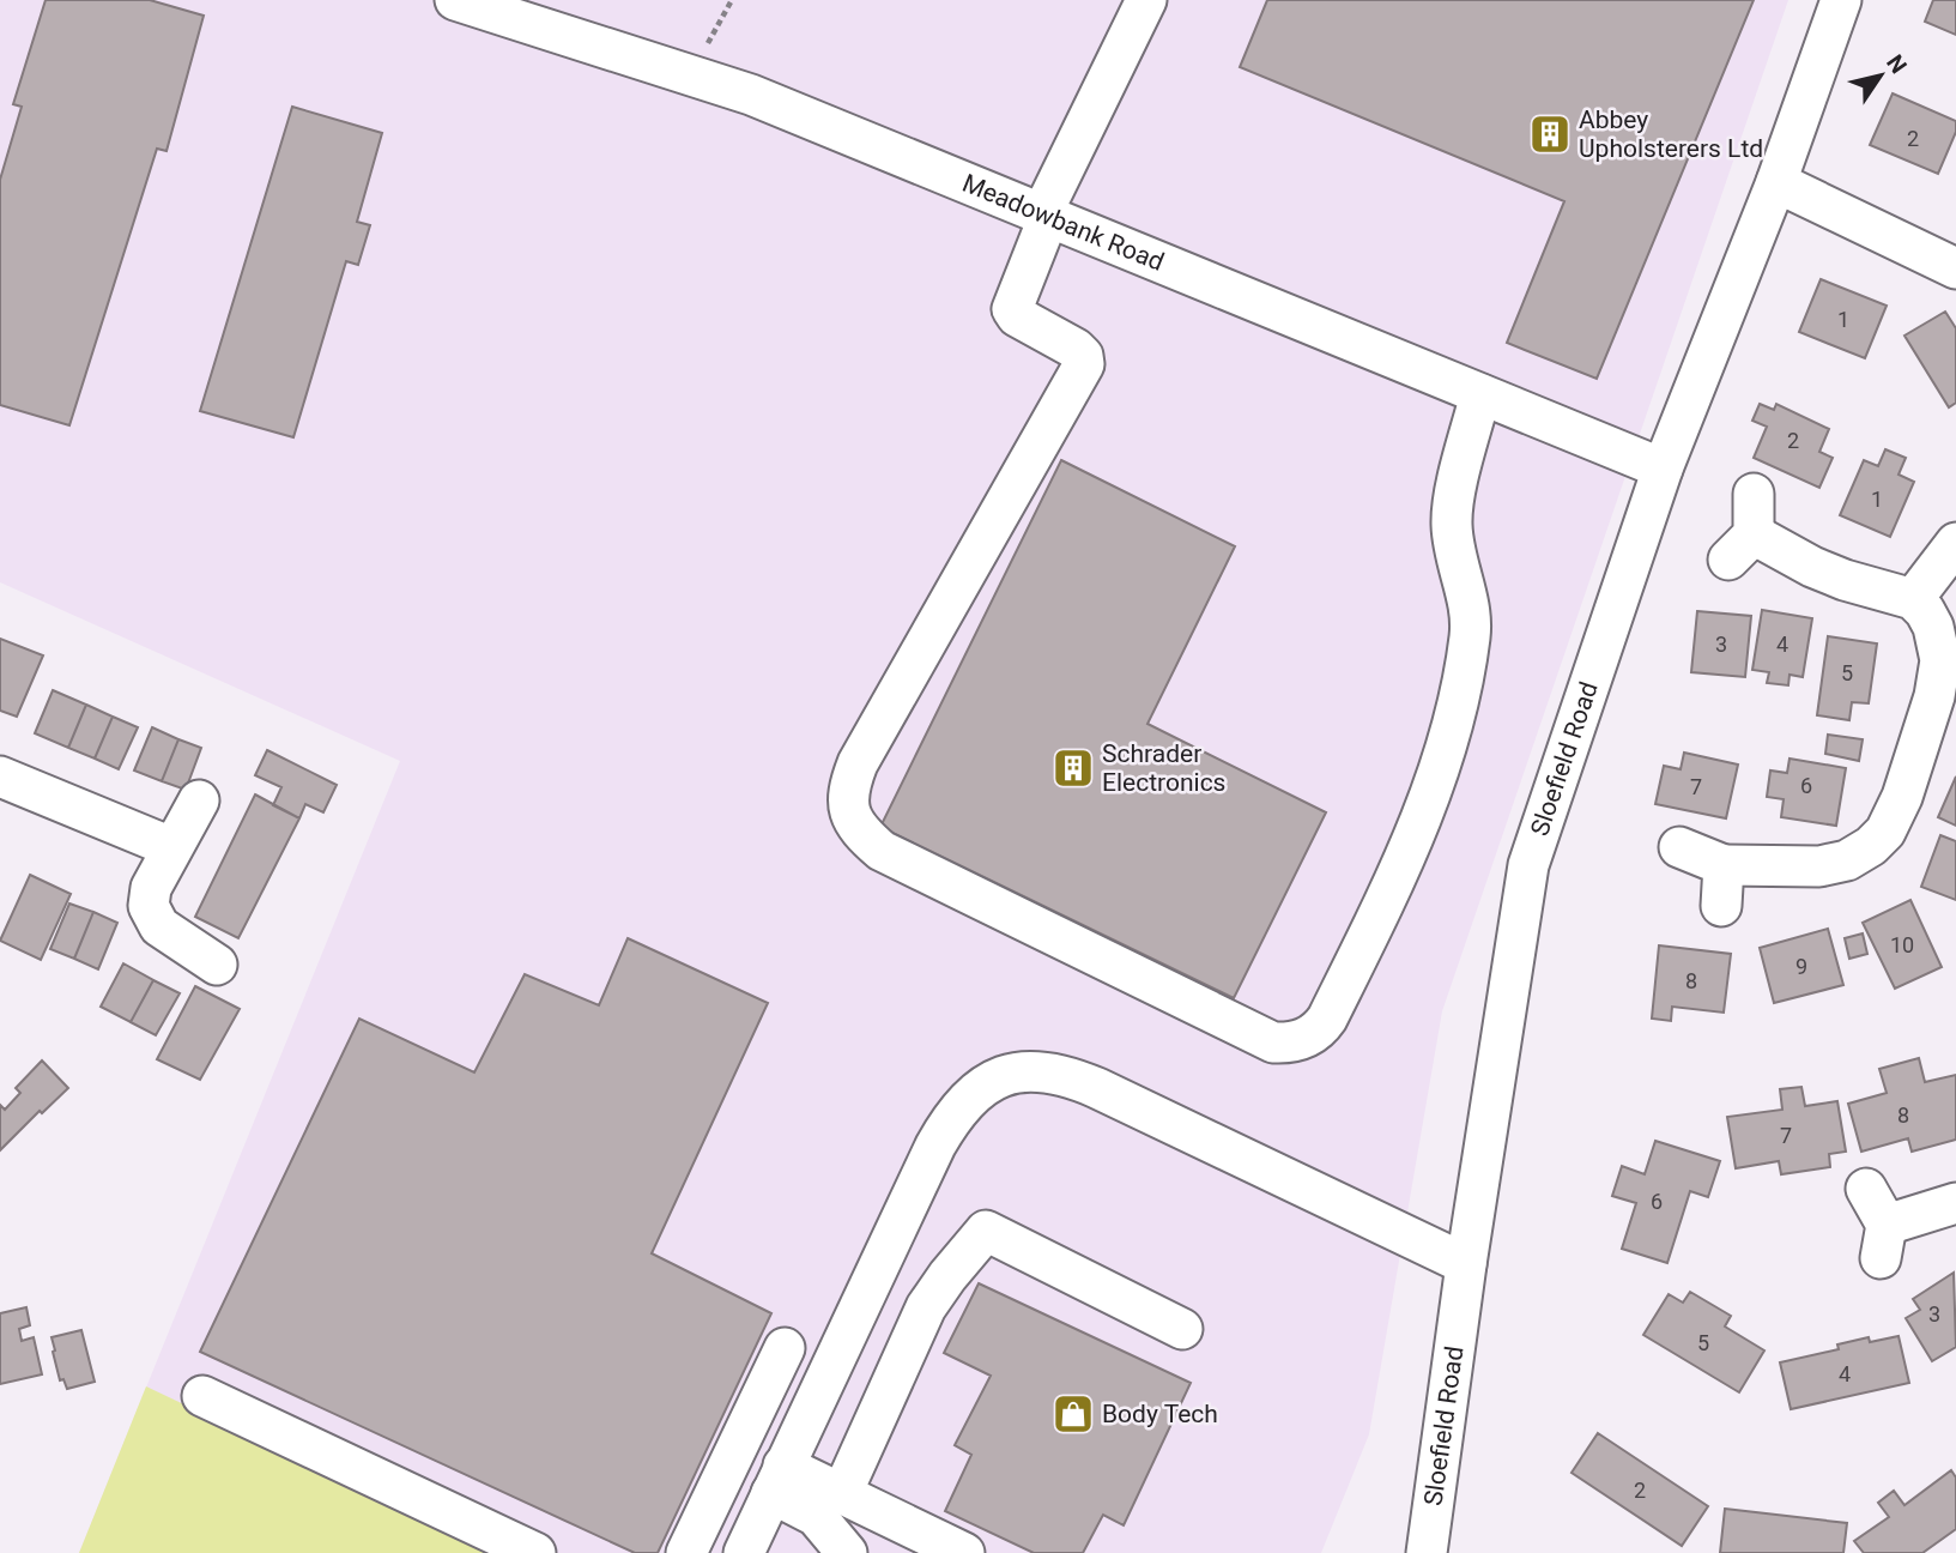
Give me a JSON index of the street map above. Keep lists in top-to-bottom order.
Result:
{
  "streets": {
    "street": ["Meadowbank Road", "Sloefield Road"]
  },
  "crossings": [
    ["Meadowbank Road", "Sloefield Road"]
  ],
  "places": {
    "building": ["Abbey Upholsterers Ltd", "Schrader Electronics"],
    "shop": ["Body Tech"]
  },
  "house_numbers": [
    "2",
    "1",
    "2",
    "1",
    "3",
    "4",
    "5",
    "6",
    "7",
    "10",
    "9",
    "8",
    "8",
    "7",
    "6",
    "3",
    "5",
    "4",
    "2"
  ],
  "north": "top right"
}
